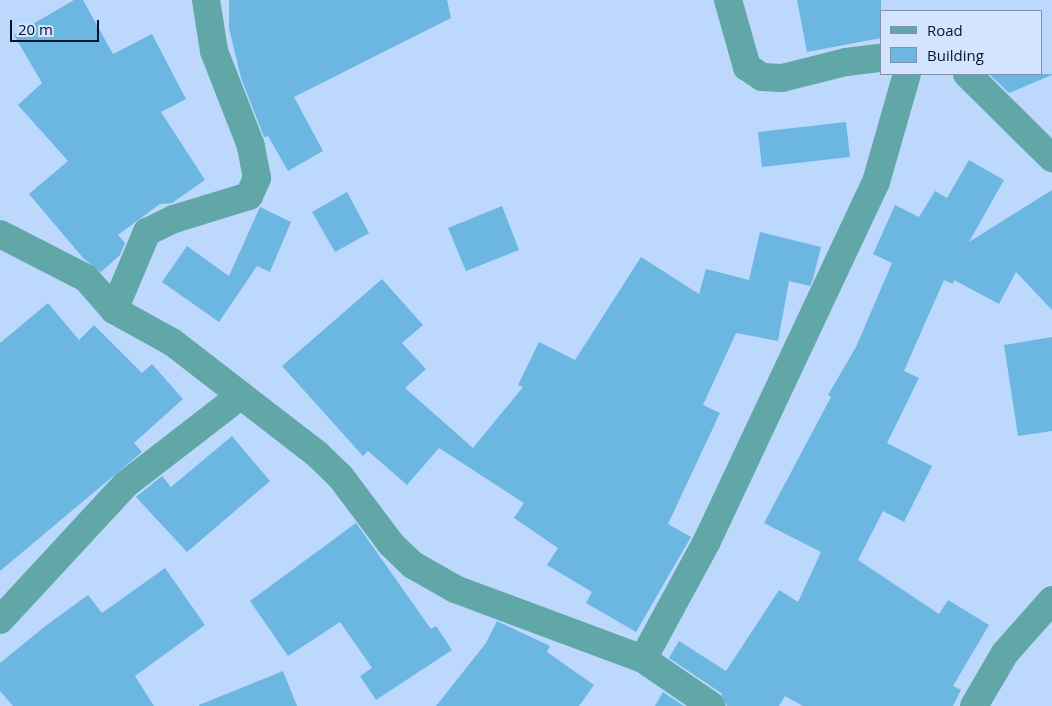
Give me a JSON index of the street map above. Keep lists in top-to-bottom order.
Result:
{
  "legend": ["Road", "Building"],
  "scale_bar": "20 m"
}
